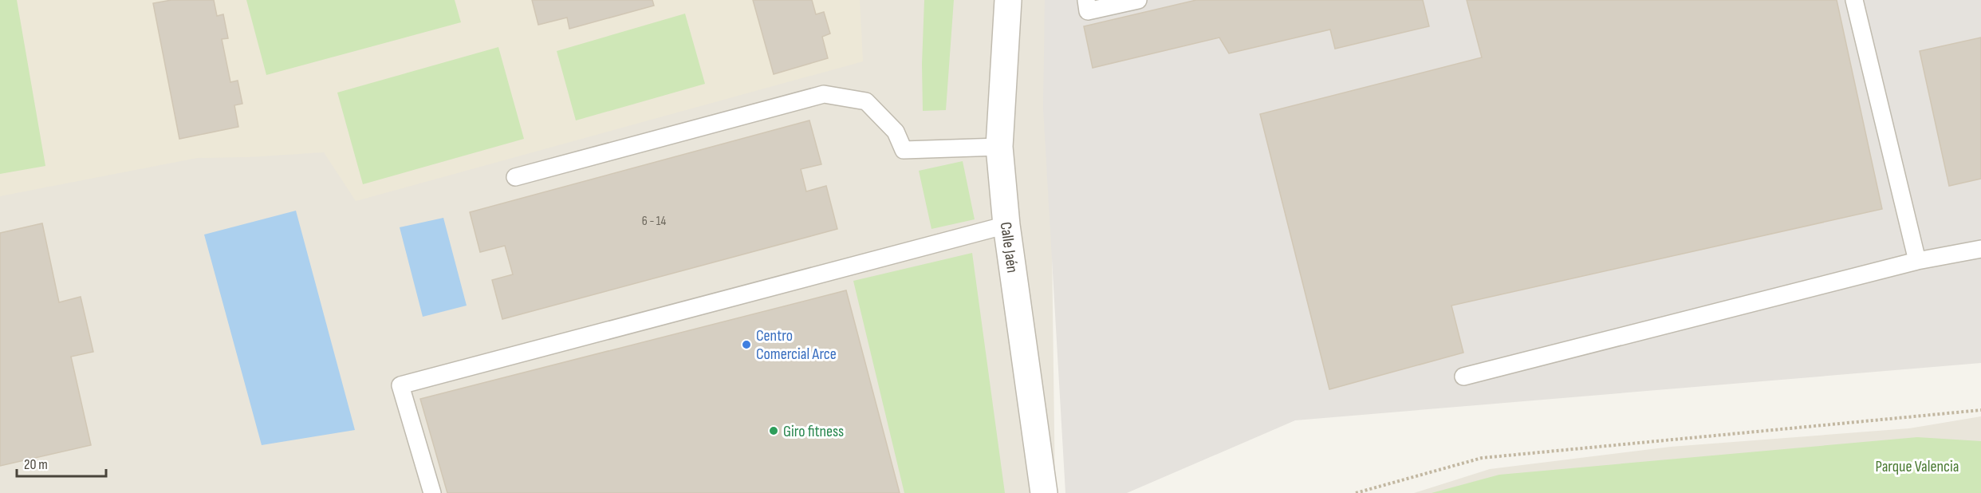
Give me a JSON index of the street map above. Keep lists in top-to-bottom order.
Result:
{
  "streets": {
    "street": ["Calle Jaén"]
  },
  "parks": ["Parque Valencia"],
  "places": ["Centro Comercial Arce", "Giro fitness"],
  "house_numbers": ["6 - 14"],
  "scale_bar": "20 m"
}
